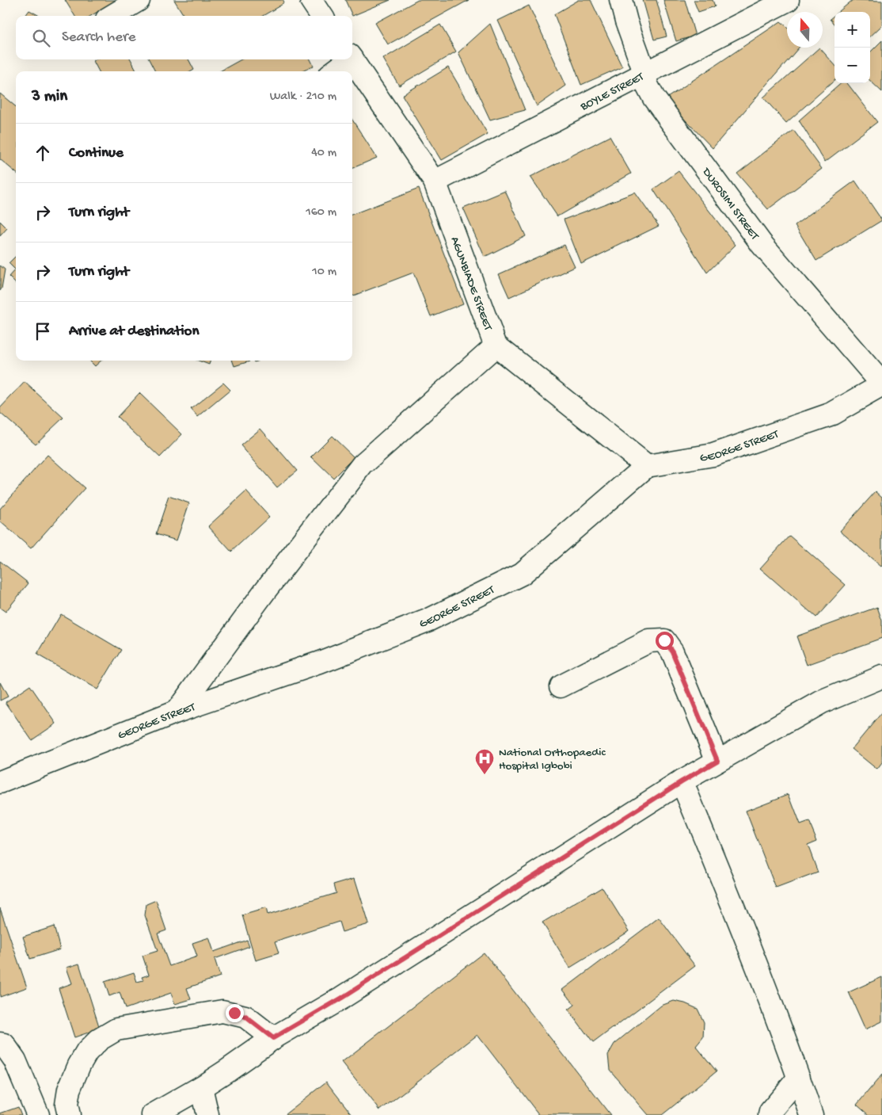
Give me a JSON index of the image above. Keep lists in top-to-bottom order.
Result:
{
  "streets": {
    "street": [
      "BOYLE STREET",
      "DUROSIMI STREET",
      "AGUNBIADE STREET",
      "GEORGE STREET"
    ]
  },
  "crossings": [
    ["BOYLE STREET", "DUROSIMI STREET"],
    ["BOYLE STREET", "AGUNBIADE STREET"],
    ["DUROSIMI STREET", "GEORGE STREET"],
    ["AGUNBIADE STREET", "GEORGE STREET"]
  ],
  "places": {
    "hospital": ["National Orthopaedic Hospital Igbobi"]
  },
  "north": "top",
  "page": {
    "map_buttons": ["+", "−"],
    "search": "Search here",
    "heading": ["3 min", "Walk · 210 m"],
    "list": [
      ["Continue", "40 m"],
      ["Turn right", "160 m"],
      ["Turn right", "10 m"],
      "Arrive at destination"
    ]
  }
}
